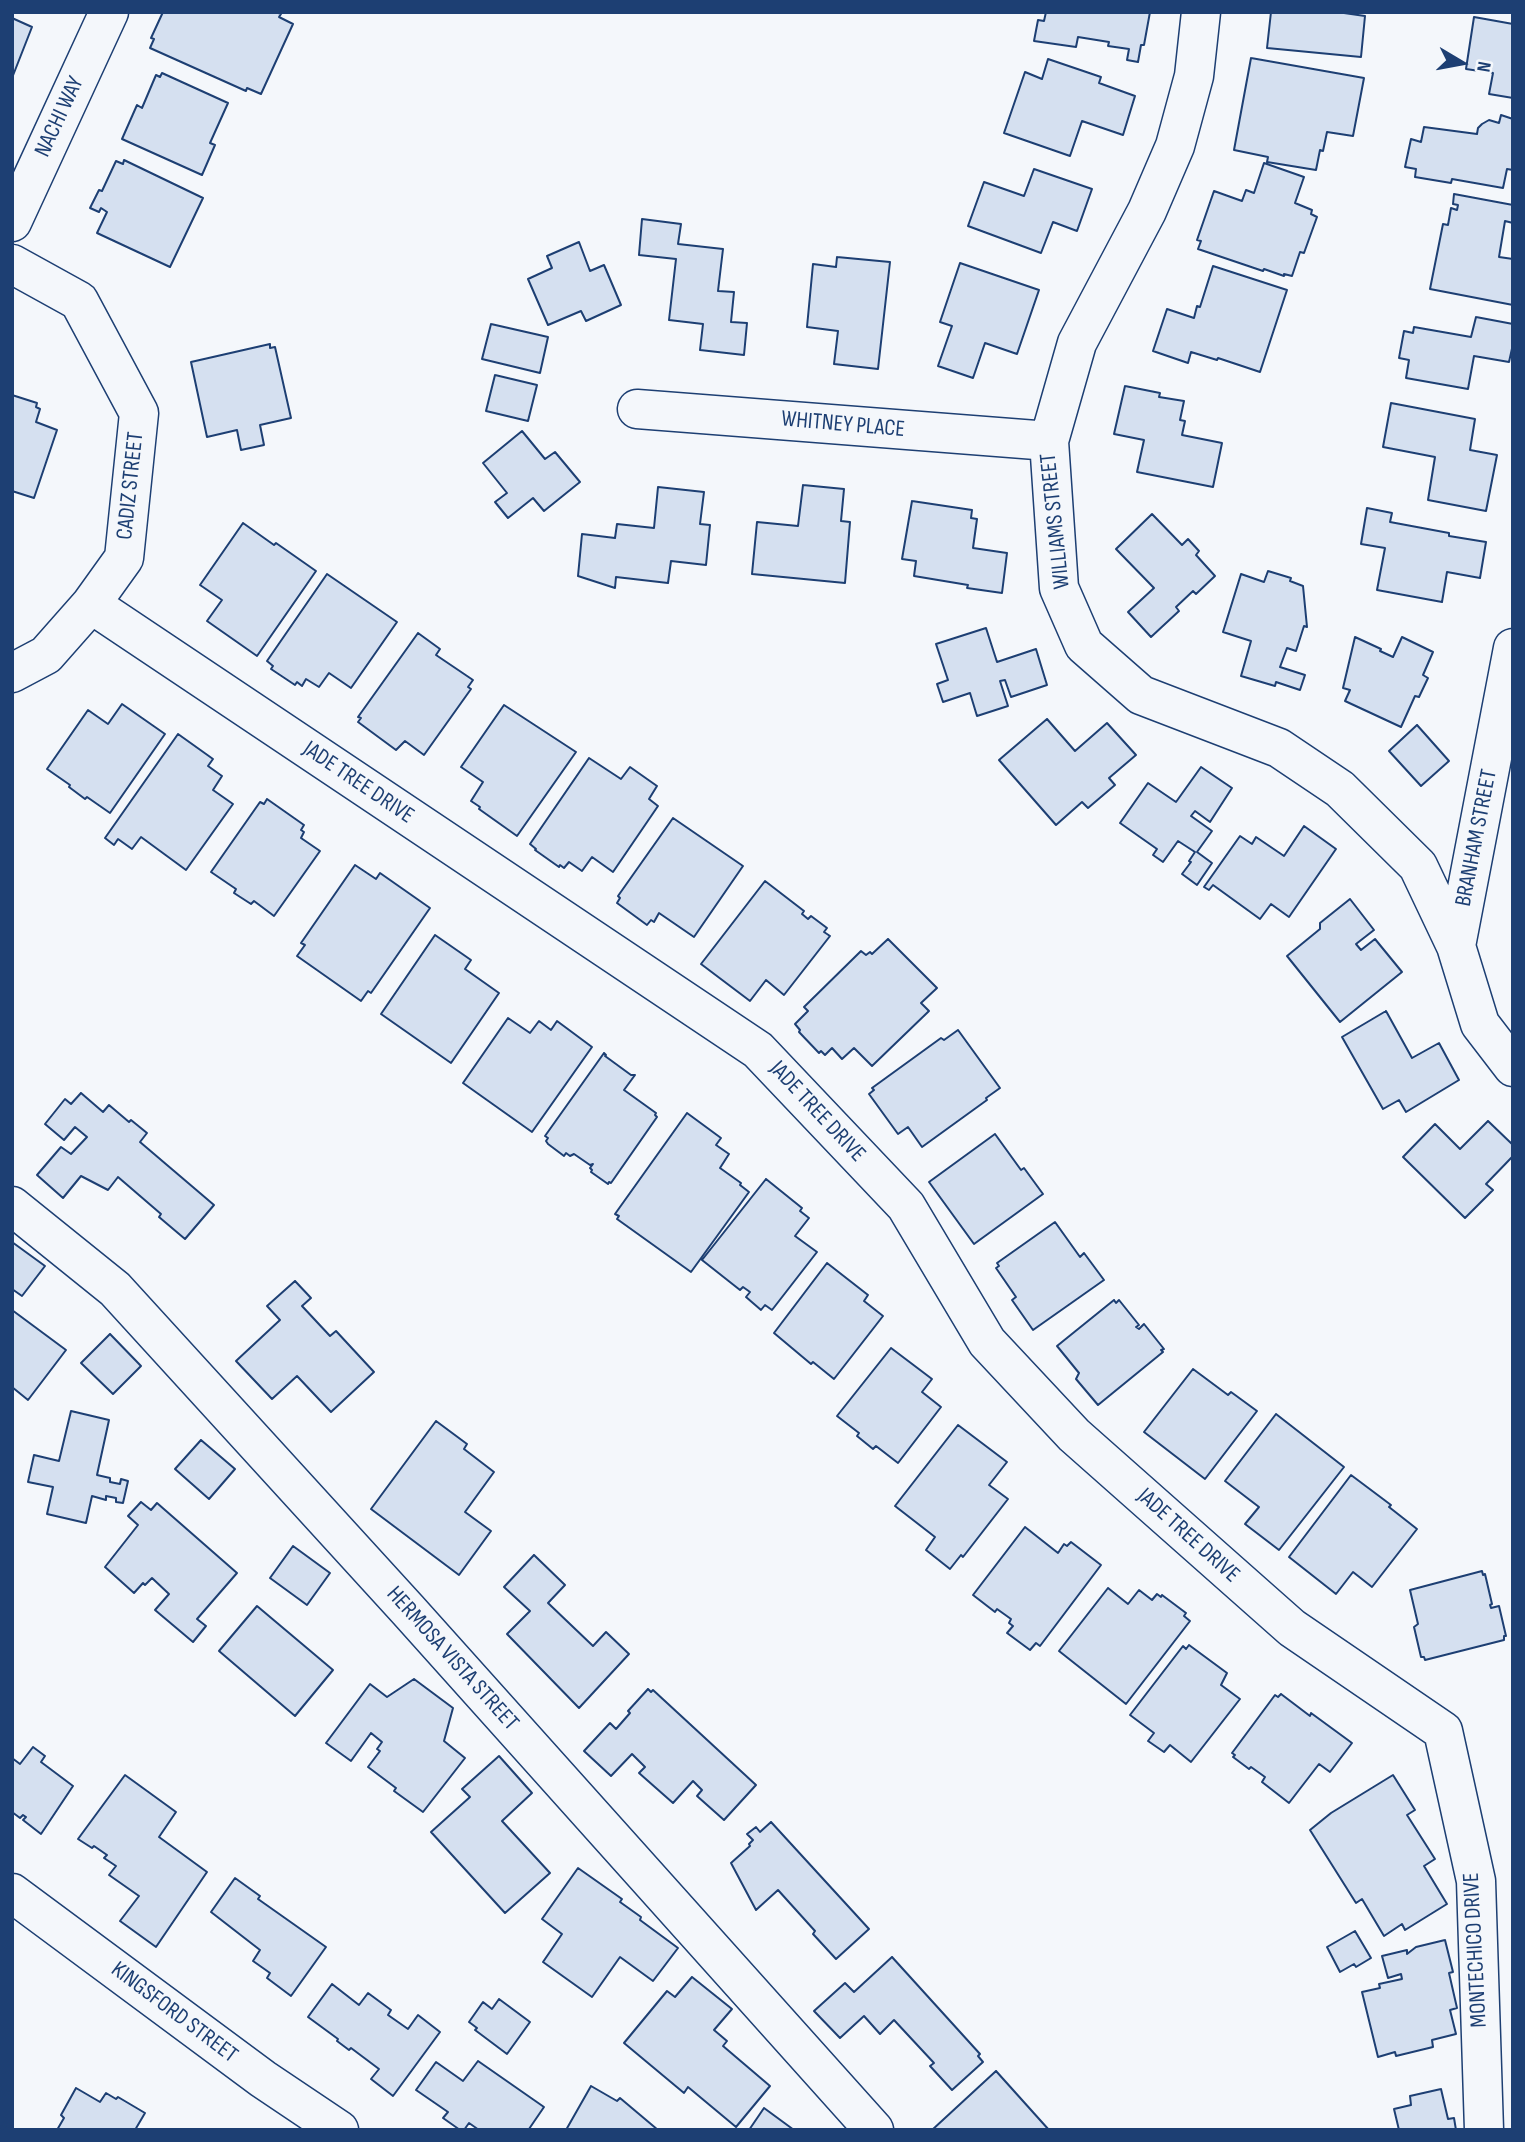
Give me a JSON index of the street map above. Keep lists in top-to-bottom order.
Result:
{
  "streets": {
    "street": [
      "NACHI WAY",
      "WHITNEY PLACE",
      "CADIZ STREET",
      "WILLIAMS STREET",
      "JADE TREE DRIVE",
      "BRANHAM STREET",
      "HERMOSA VISTA STREET",
      "MONTECHICO DRIVE",
      "KINGSFORD STREET"
    ]
  },
  "crossings": [
    ["WHITNEY PLACE", "WILLIAMS STREET"],
    ["CADIZ STREET", "JADE TREE DRIVE"],
    ["WILLIAMS STREET", "BRANHAM STREET"],
    ["JADE TREE DRIVE", "MONTECHICO DRIVE"]
  ],
  "north": "right"
}
